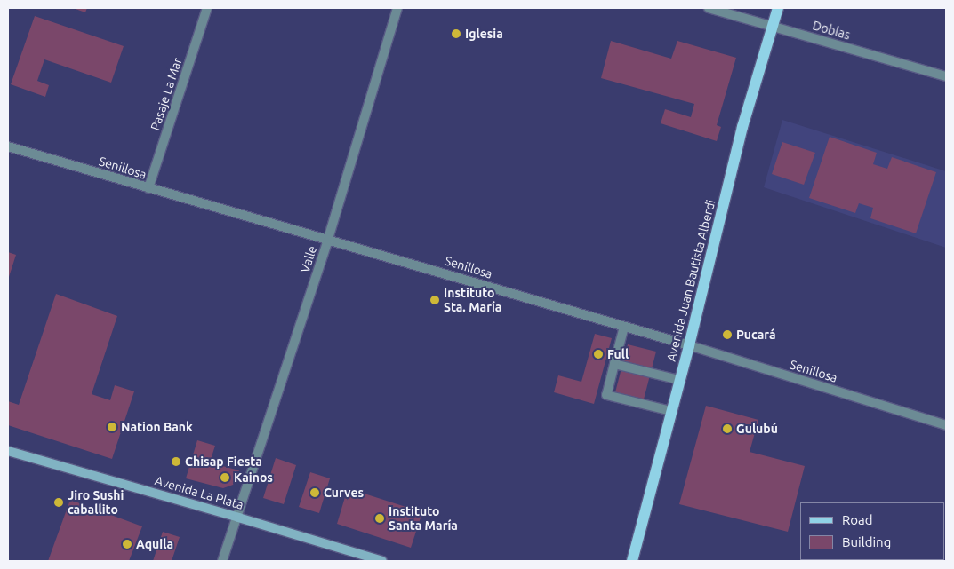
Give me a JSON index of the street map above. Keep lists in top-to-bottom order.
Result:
{
  "streets": {
    "main road": ["Avenida Juan Bautista Alberdi", "Avenida La Plata"],
    "street": [
      "Doblas",
      "Pasaje La Mar",
      "Senillosa",
      "Valle"
    ]
  },
  "crossings": [
    ["Doblas", "Avenida Juan Bautista Alberdi"],
    ["Pasaje La Mar", "Senillosa"],
    ["Senillosa", "Valle"],
    ["Senillosa", "Avenida Juan Bautista Alberdi"],
    ["Valle", "Avenida La Plata"]
  ],
  "places": [
    "Iglesia",
    "Instituto Sta. María",
    "Pucará",
    "Full",
    "Nation Bank",
    "Gulubú",
    "Chisap Fiesta",
    "Kainos",
    "Curves",
    "Jiro Sushi caballito",
    "Instituto Santa María",
    "Aquila"
  ],
  "legend": ["Road", "Building"]
}
